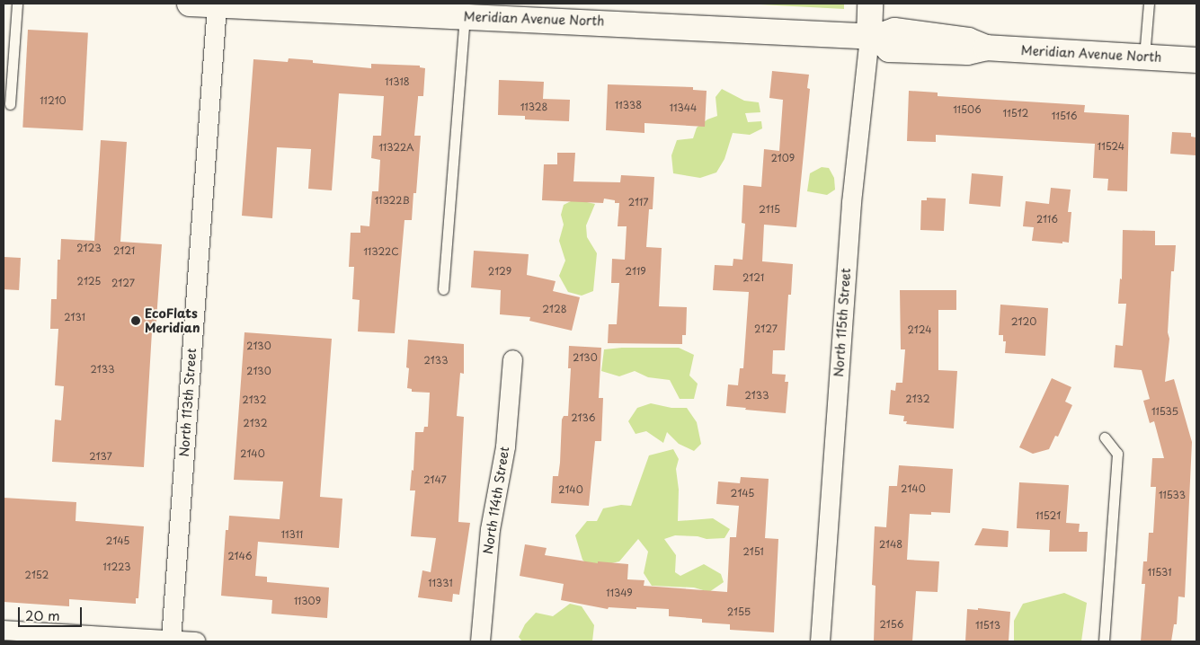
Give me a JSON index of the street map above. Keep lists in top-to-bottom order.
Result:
{
  "streets": {
    "street": [
      "Meridian Avenue North",
      "North 115th Street",
      "North 113th Street",
      "North 114th Street"
    ]
  },
  "crossings": [
    ["Meridian Avenue North", "North 115th Street"],
    ["Meridian Avenue North", "North 113th Street"]
  ],
  "places": ["EcoFlats Meridian"],
  "house_numbers": [
    "11318",
    "11210",
    "11338",
    "11328",
    "11344",
    "11506",
    "11512",
    "11516",
    "11524",
    "11322A",
    "2109",
    "11322B",
    "2117",
    "2115",
    "2116",
    "2123",
    "2121",
    "11322C",
    "2129",
    "2119",
    "2121",
    "2125",
    "2127",
    "2128",
    "2131",
    "2120",
    "2127",
    "2124",
    "2130",
    "2130",
    "2133",
    "2133",
    "2130",
    "2133",
    "2132",
    "2132",
    "11535",
    "2136",
    "2132",
    "2140",
    "2137",
    "2147",
    "2140",
    "2140",
    "2145",
    "11533",
    "11521",
    "11311",
    "2145",
    "2148",
    "2151",
    "2146",
    "11223",
    "11531",
    "2152",
    "11331",
    "11349",
    "11309",
    "2155",
    "2156",
    "11513"
  ],
  "scale_bar": "20 m"
}
